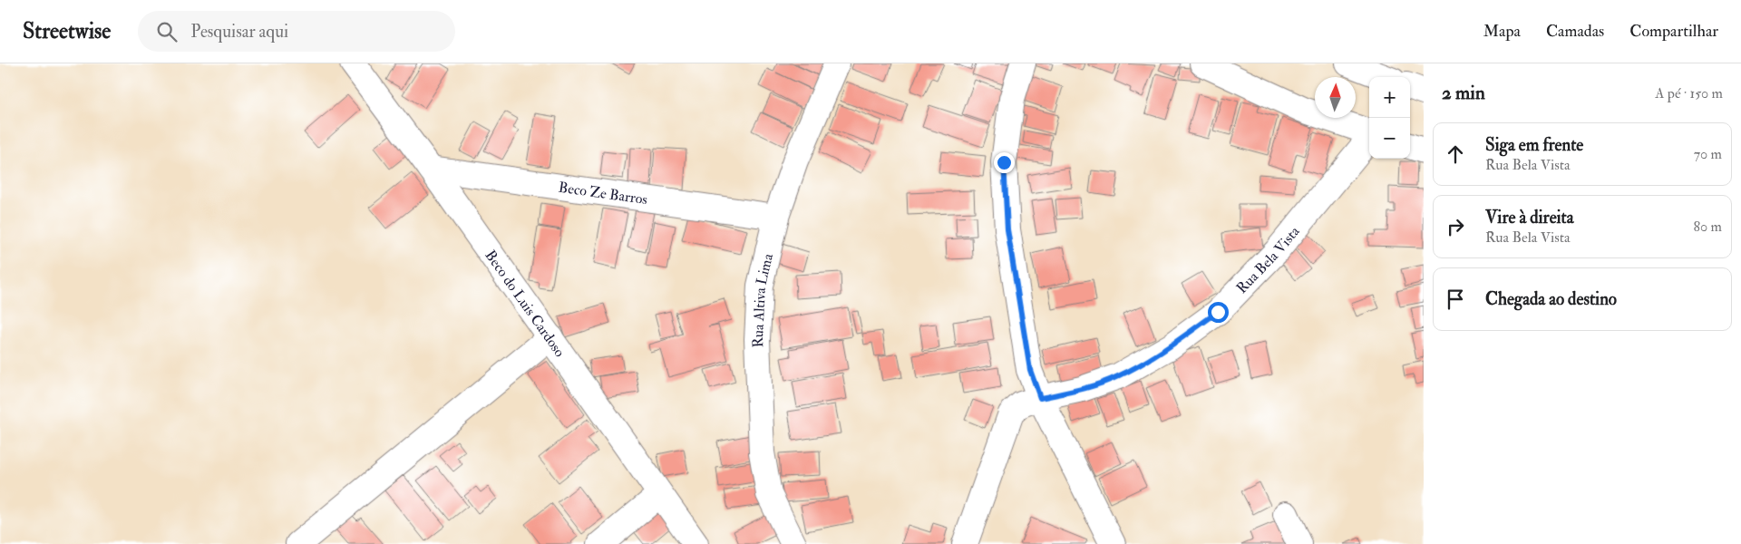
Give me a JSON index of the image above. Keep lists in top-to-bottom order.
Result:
{
  "streets": {
    "street": [
      "Beco Ze Barros",
      "Rua Bela Vista",
      "Rua Altiva Lima",
      "Beco do Luis Cardoso"
    ]
  },
  "crossings": [
    ["Beco Ze Barros", "Rua Altiva Lima"],
    ["Beco Ze Barros", "Beco do Luis Cardoso"]
  ],
  "north": "top",
  "page": {
    "header": "Streetwise",
    "search": "Pesquisar aqui",
    "nav": ["Mapa", "Camadas", "Compartilhar"],
    "heading": ["2 min", "A pé · 150 m"],
    "map_buttons": ["+", "−"],
    "list": [
      ["Siga em frente", "Rua Bela Vista", "70 m"],
      ["Vire à direita", "Rua Bela Vista", "80 m"],
      "Chegada ao destino"
    ]
  }
}
